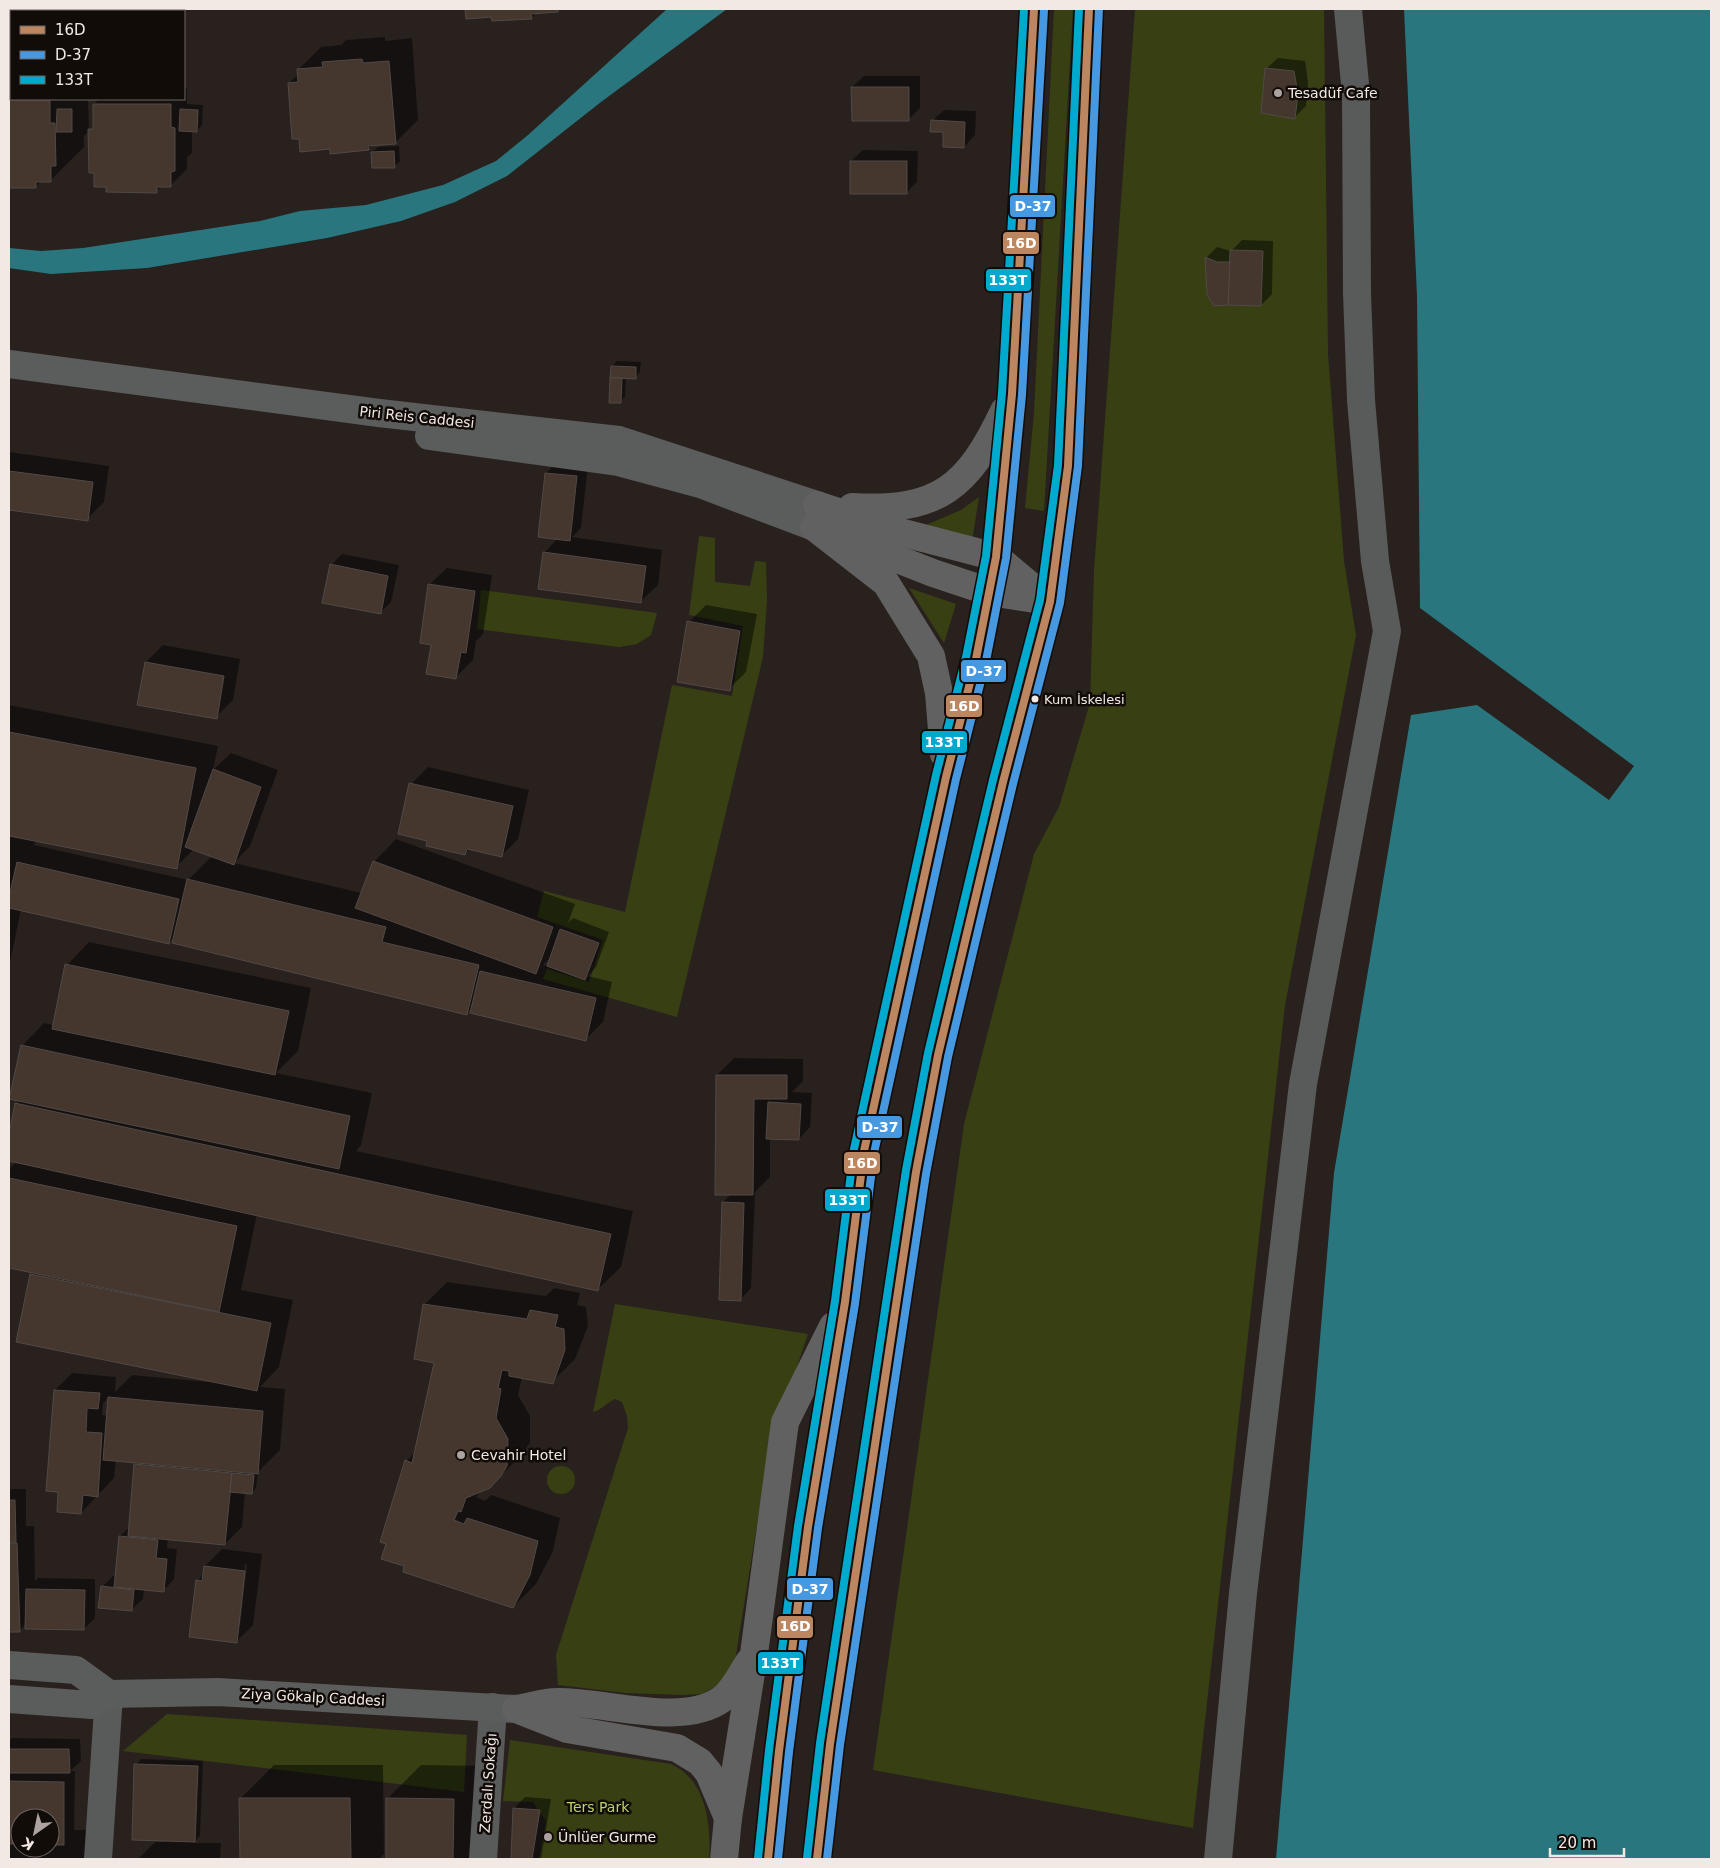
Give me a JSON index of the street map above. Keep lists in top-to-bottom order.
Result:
{
  "streets": {
    "main road": ["Piri Reis Caddesi", "Ziya Gökalp Caddesi"],
    "street": ["Zerdalı Sokağı"]
  },
  "crossings": [
    ["Ziya Gökalp Caddesi", "Zerdalı Sokağı"]
  ],
  "parks": ["Ters Park"],
  "places": [
    "Tesadüf Cafe",
    "Kum İskelesi",
    "Cevahir Hotel",
    "Ünlüer Gurme"
  ],
  "lines": ["transit line 16D", "transit line D-37", "transit line 133T"],
  "legend": ["16D", "D-37", "133T"],
  "scale_bar": "20 m",
  "north": "bottom left"
}
